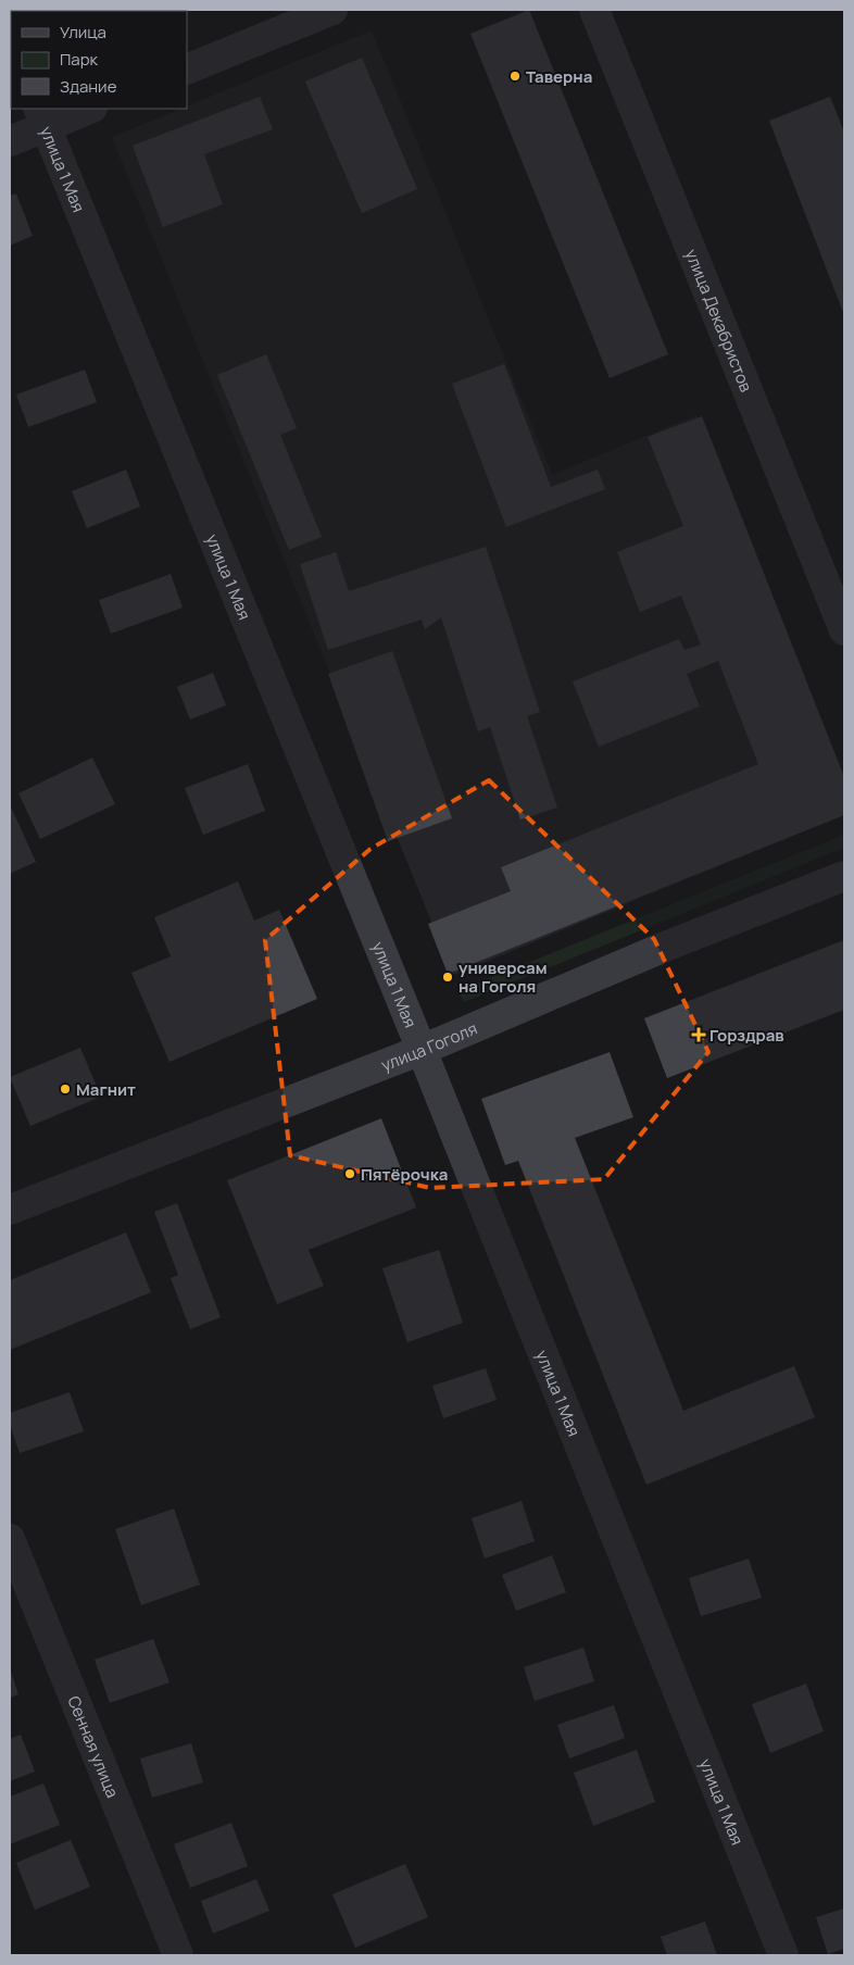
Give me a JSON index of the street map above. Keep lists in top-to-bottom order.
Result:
{
  "streets": {
    "street": [
      "улица 1 Мая",
      "улица Декабристов",
      "улица Гоголя",
      "Сенная улица"
    ]
  },
  "crossings": [
    ["улица 1 Мая", "улица Гоголя"]
  ],
  "places": {
    "other": [
      "Таверна",
      "универсам на Гоголя",
      "Магнит",
      "Пятёрочка"
    ],
    "health": ["Горздрав"]
  },
  "legend": ["Улица", "Парк", "Здание"]
}
